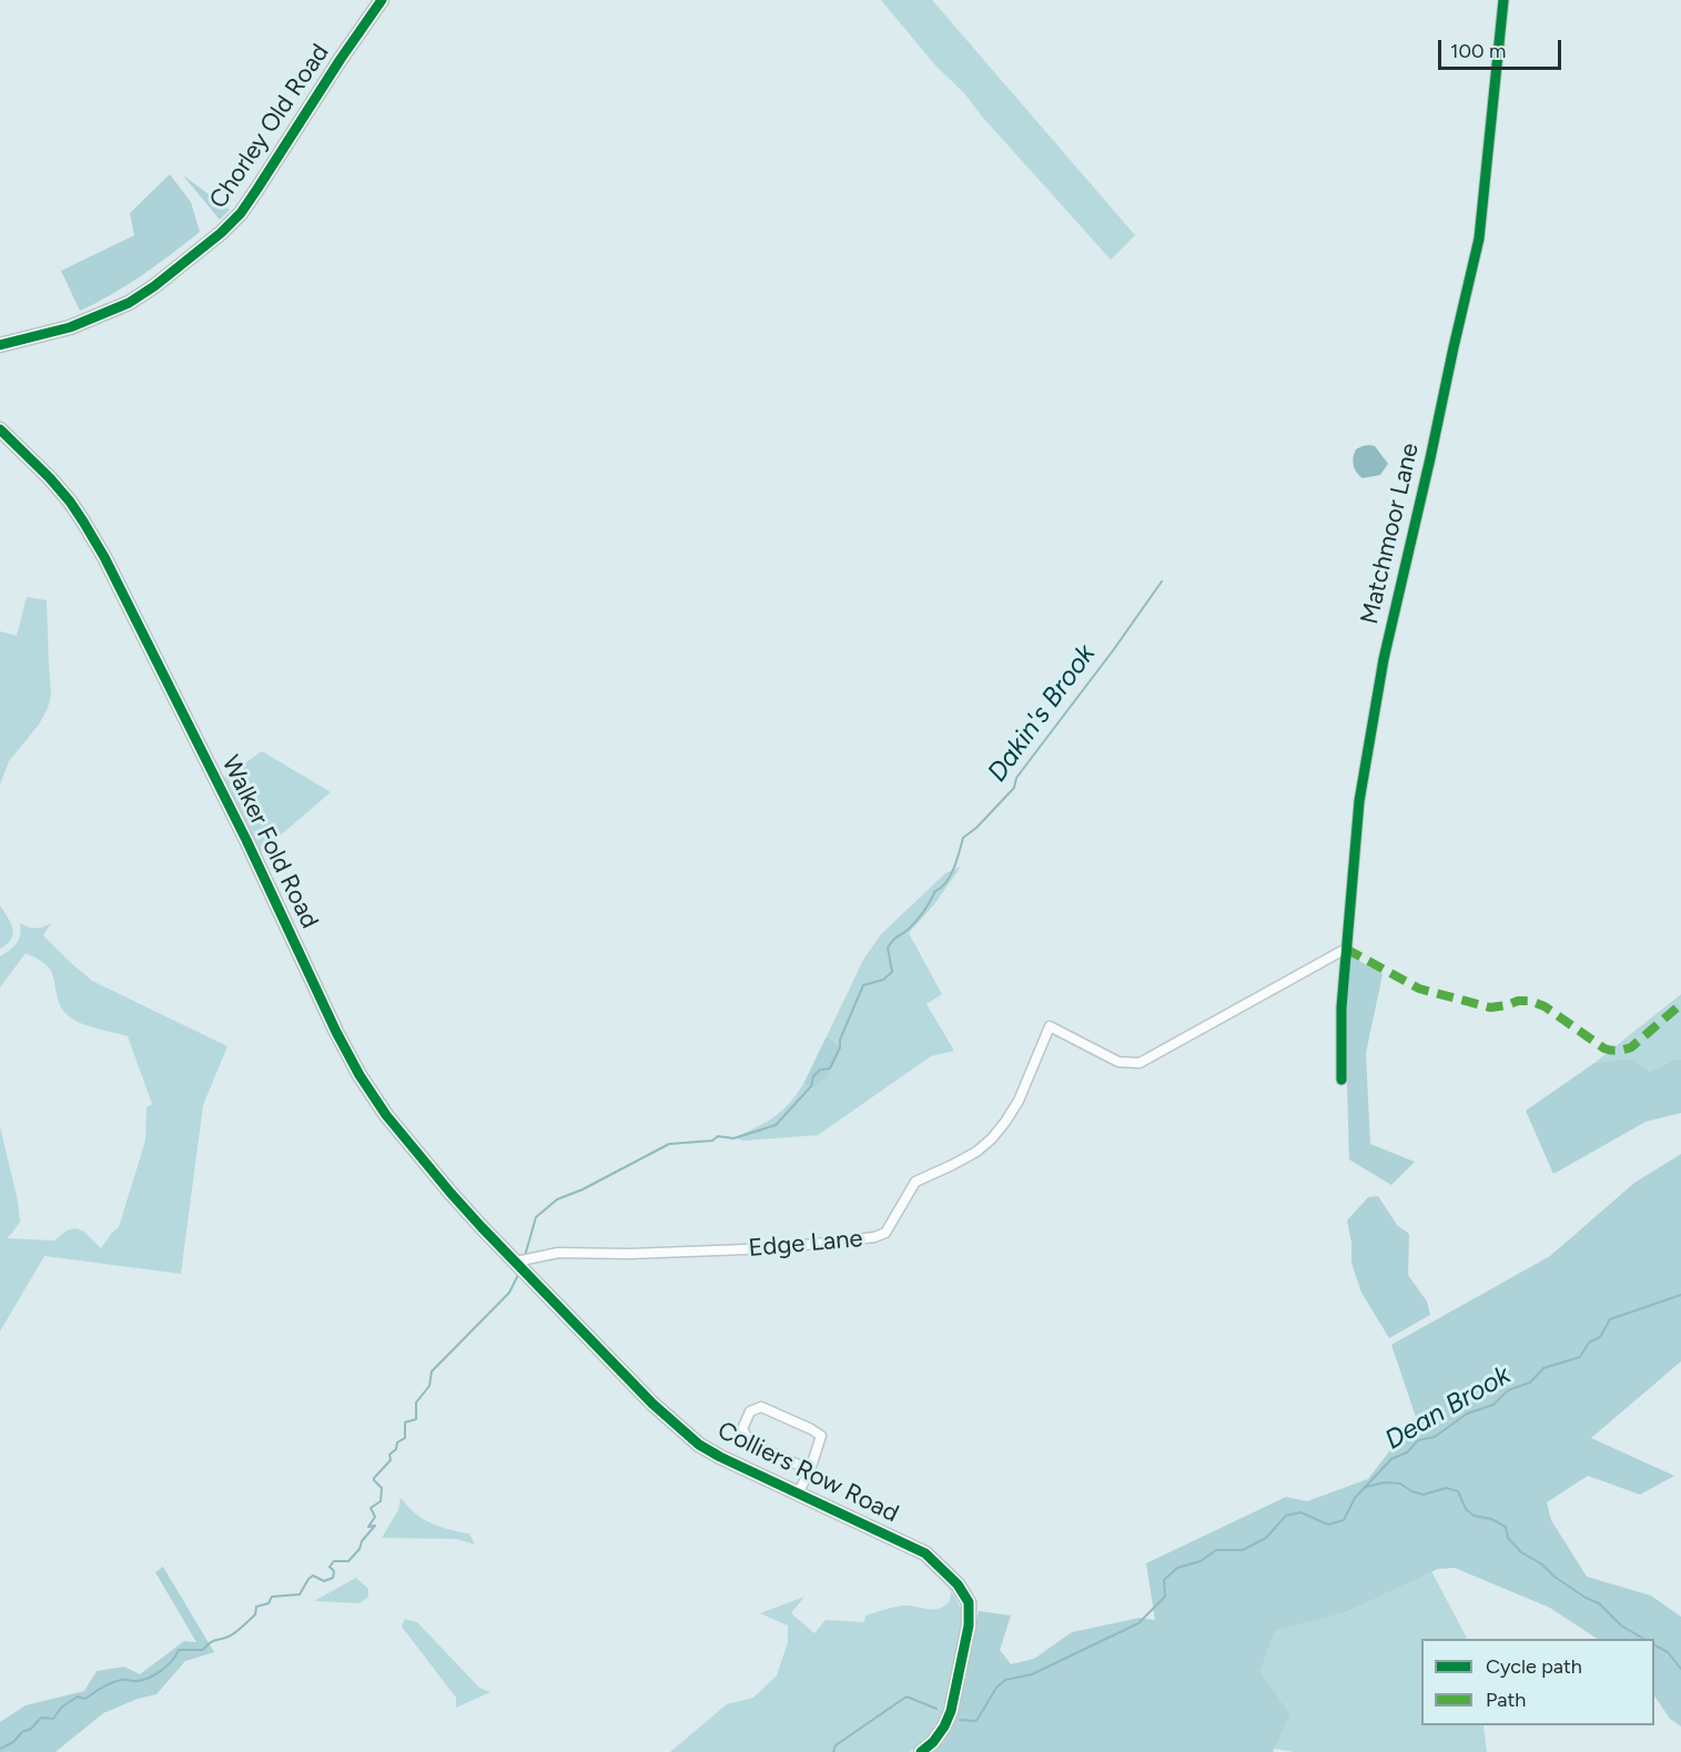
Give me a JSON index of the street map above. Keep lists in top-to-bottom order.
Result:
{
  "streets": {
    "street": [
      "Chorley Old Road",
      "Matchmoor Lane",
      "Walker Fold Road",
      "Edge Lane",
      "Colliers Row Road"
    ]
  },
  "crossings": [
    ["Matchmoor Lane", "Edge Lane"],
    ["Walker Fold Road", "Edge Lane"],
    ["Walker Fold Road", "Colliers Row Road"],
    ["Edge Lane", "Colliers Row Road"]
  ],
  "water": ["Dakin's Brook", "Dean Brook"],
  "legend": ["Cycle path", "Path"],
  "scale_bar": "100 m"
}
